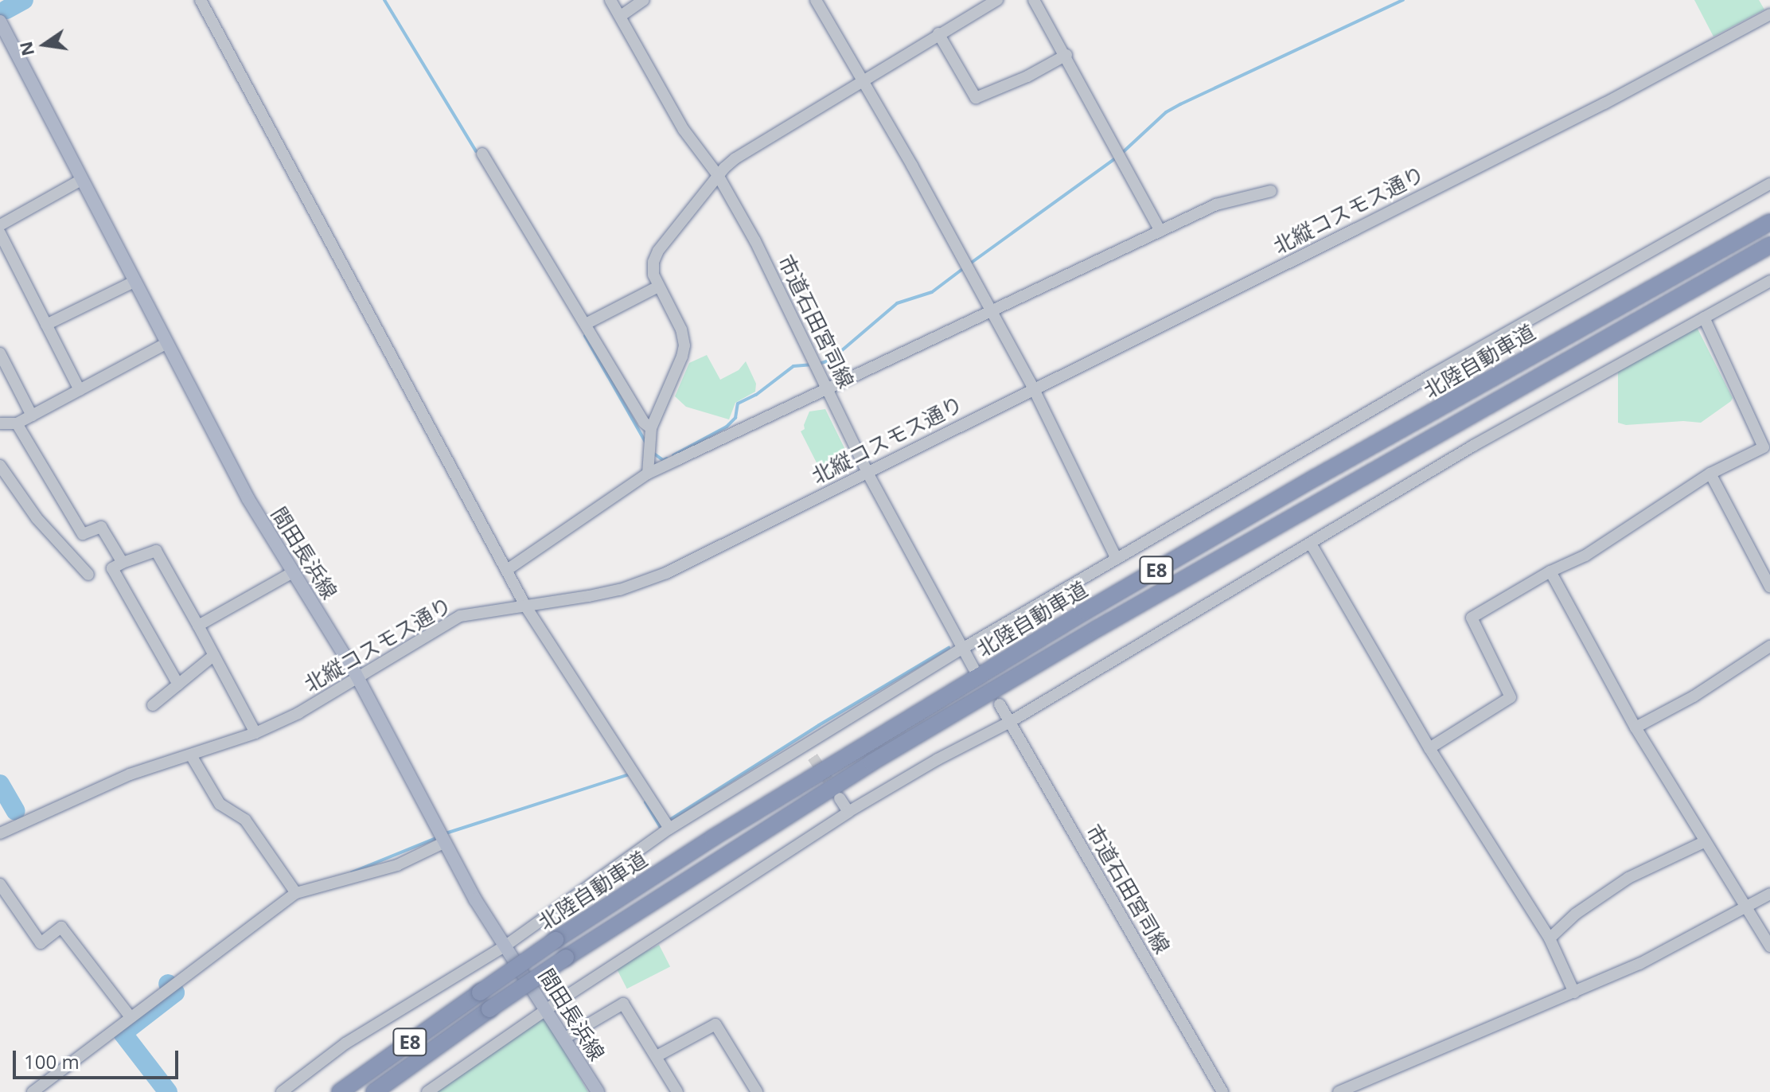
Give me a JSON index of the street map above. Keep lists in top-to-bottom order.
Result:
{
  "streets": {
    "highway": ["北陸自動車道", "E8"],
    "main road": ["間田長浜線"],
    "street": ["北縦コスモス通り", "市道石田宮司線"]
  },
  "crossings": [
    ["北縦コスモス通り", "市道石田宮司線"],
    ["北縦コスモス通り", "間田長浜線"]
  ],
  "scale_bar": "100 m",
  "north": "left"
}
